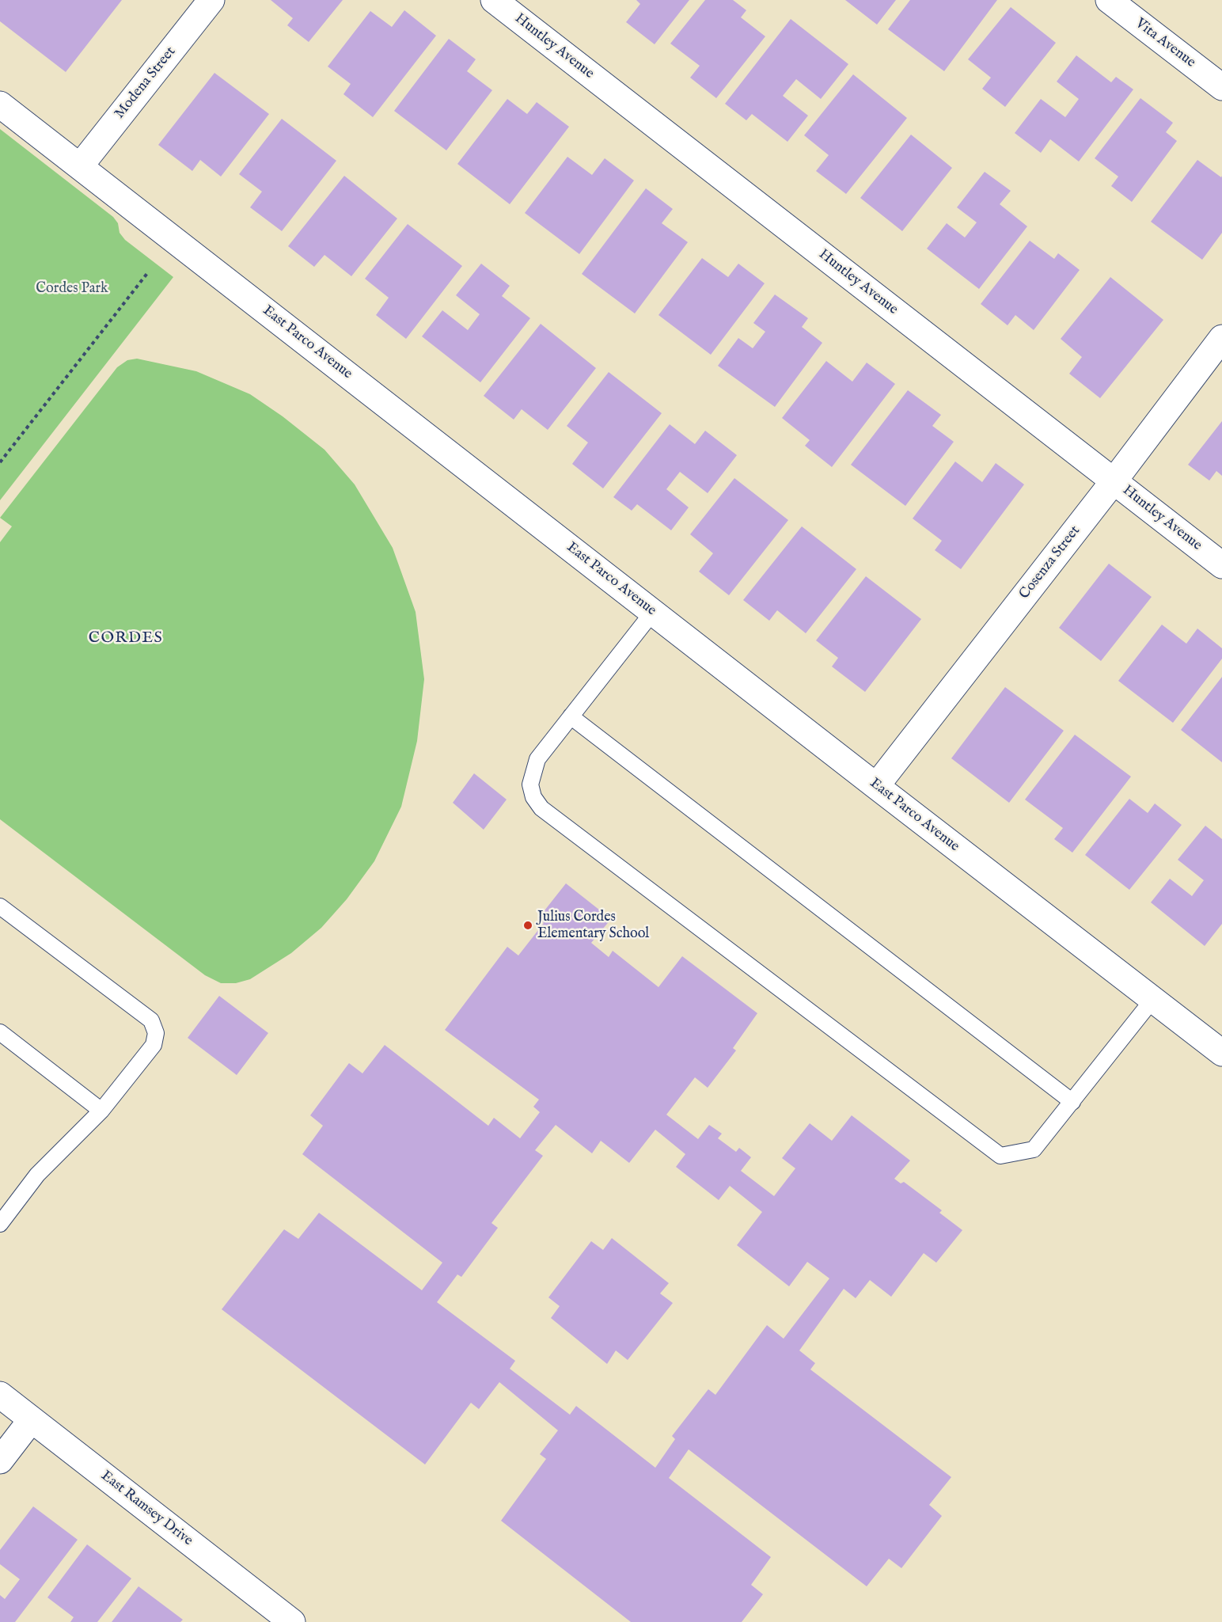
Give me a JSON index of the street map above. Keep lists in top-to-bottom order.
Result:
{
  "streets": {
    "street": [
      "Vita Avenue",
      "Huntley Avenue",
      "Modena Street",
      "East Parco Avenue",
      "Cosenza Street",
      "East Ramsey Drive"
    ]
  },
  "crossings": [
    ["Huntley Avenue", "Cosenza Street"],
    ["Modena Street", "East Parco Avenue"],
    ["East Parco Avenue", "Cosenza Street"]
  ],
  "districts": ["CORDES"],
  "parks": ["Cordes Park"],
  "places": ["Julius Cordes Elementary School"]
}
